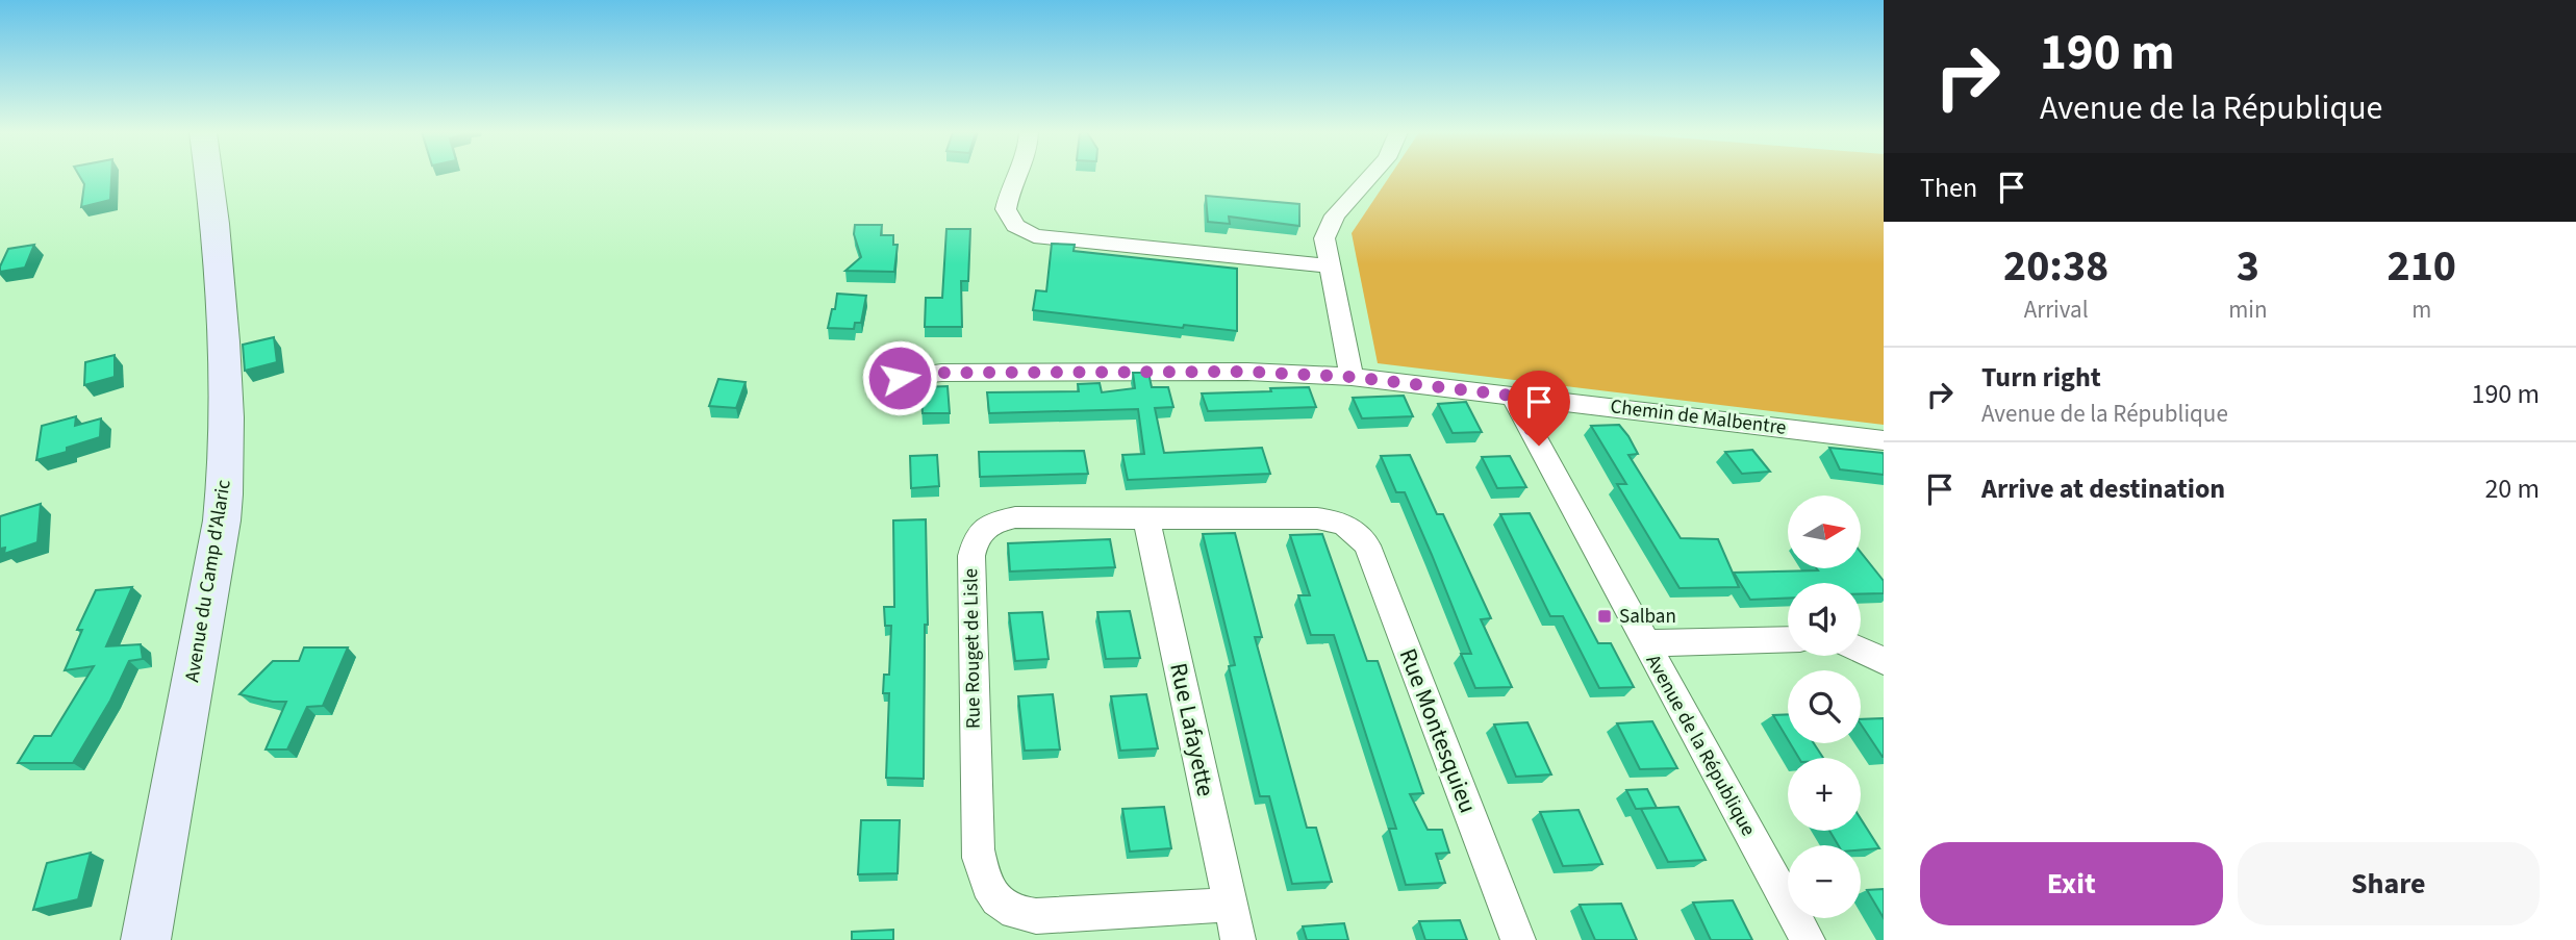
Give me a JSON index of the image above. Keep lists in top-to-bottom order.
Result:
{
  "streets": {
    "main road": ["Avenue du Camp d'Alaric"],
    "street": [
      "Chemin de Malbentre",
      "Rue Rouget de Lisle",
      "Rue Lafayette",
      "Rue Montesquieu",
      "Avenue de la République"
    ]
  },
  "crossings": [
    ["Chemin de Malbentre", "Avenue de la République"],
    ["Rue Rouget de Lisle", "Rue Lafayette"],
    ["Rue Rouget de Lisle", "Rue Montesquieu"]
  ],
  "places": {
    "transit": ["Salban"]
  },
  "north": "right",
  "page": {
    "turn": ["190 m", "Avenue de la République"],
    "then": "Then",
    "eta": [
      "20:38",
      "Arrival",
      "3",
      "min",
      "210",
      "m"
    ],
    "list": [
      {
        "name": "Turn right",
        "note": "Avenue de la République",
        "value": "190 m"
      },
      {
        "name": "Arrive at destination",
        "value": "20 m"
      }
    ],
    "map_buttons": ["+", "−"],
    "buttons": ["Exit", "Share"]
  }
}
